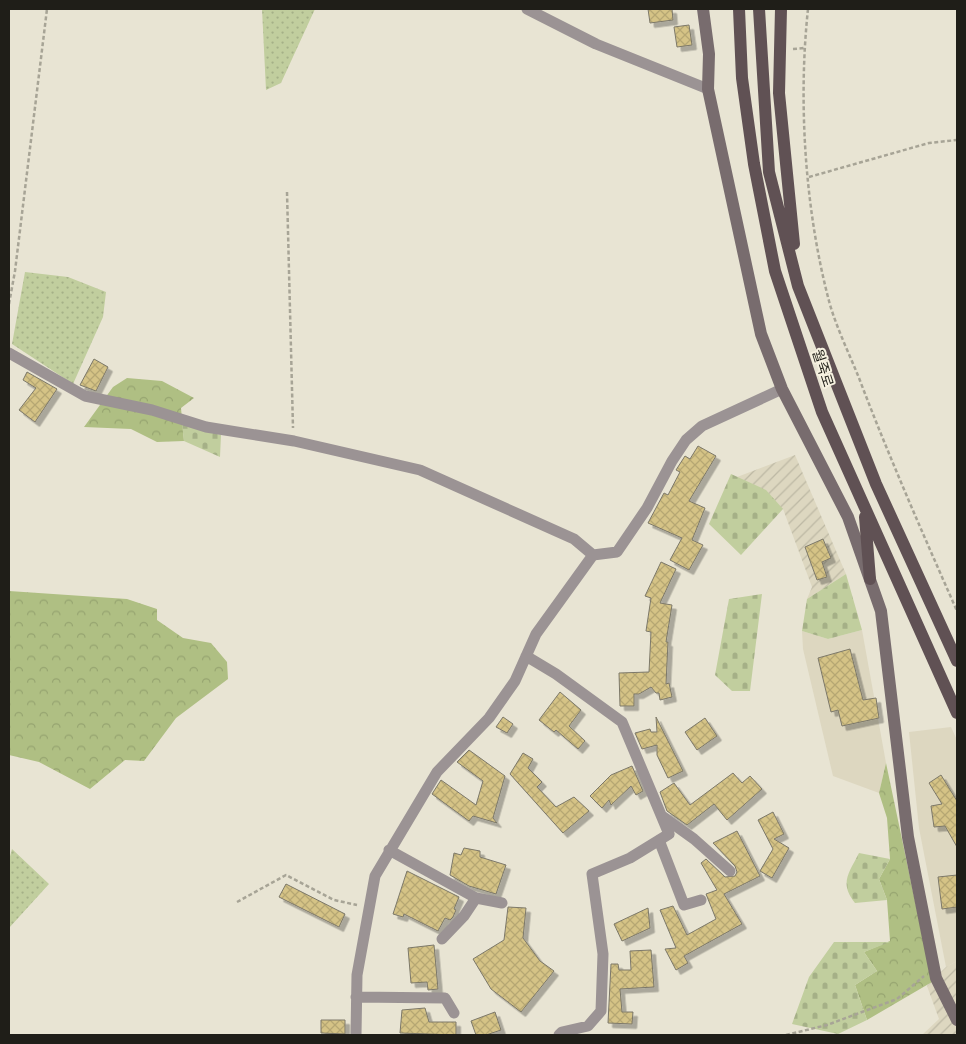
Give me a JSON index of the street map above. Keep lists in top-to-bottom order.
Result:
{
  "streets": {
    "main road": ["월죽로"]
  }
}
